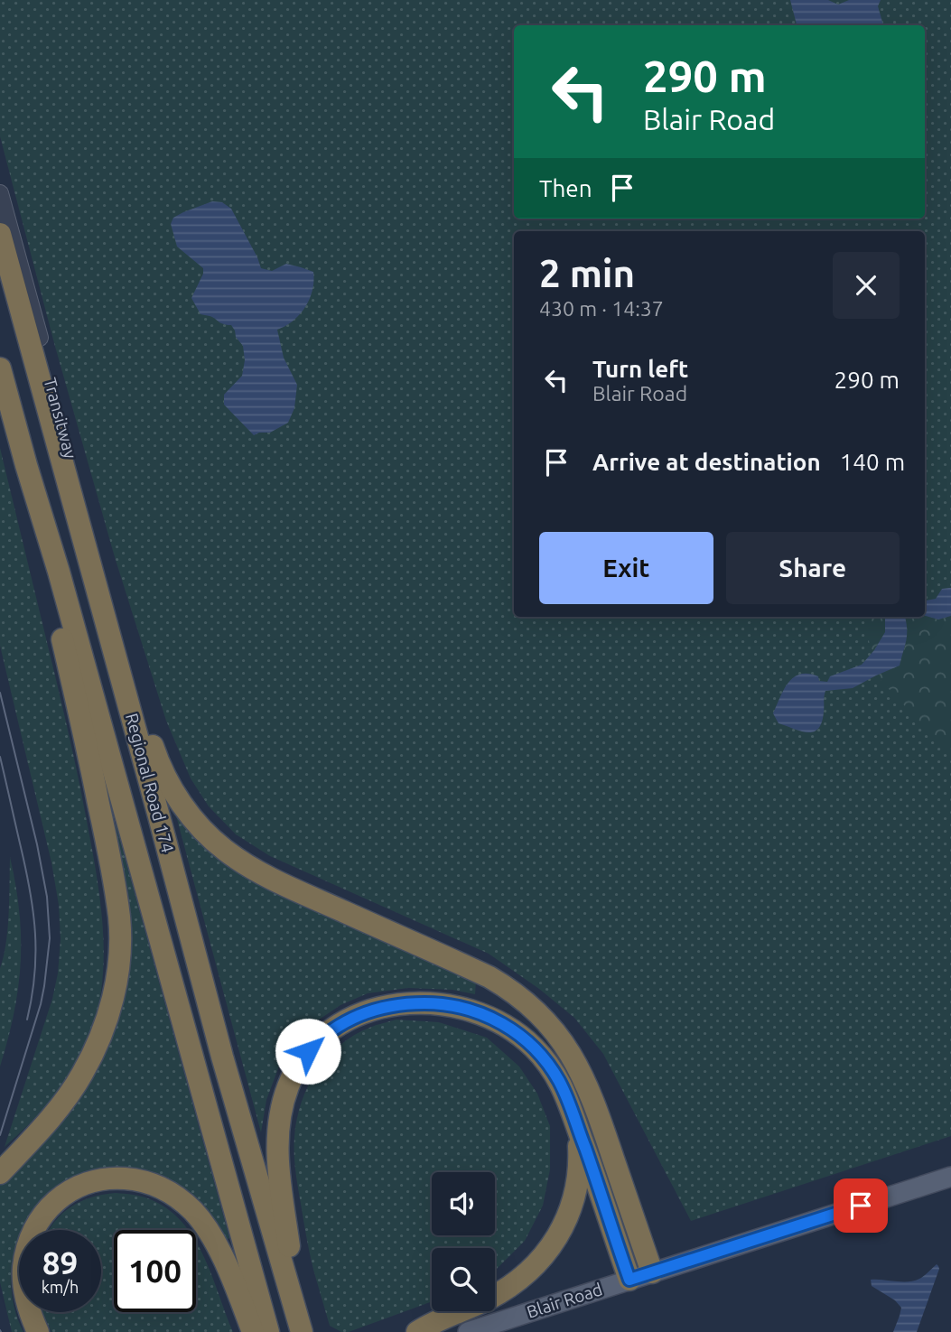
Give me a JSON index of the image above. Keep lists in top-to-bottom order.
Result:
{
  "streets": {
    "highway": ["Regional Road 174"],
    "main road": ["Blair Road"],
    "lane": ["Transitway"]
  },
  "page": {
    "turn": ["290 m", "Blair Road"],
    "then": "Then",
    "heading": ["2 min", "430 m · 14:37"],
    "list": [
      {
        "name": "Turn left",
        "note": "Blair Road",
        "value": "290 m"
      },
      {
        "name": "Arrive at destination",
        "value": "140 m"
      }
    ],
    "buttons": ["Exit", "Share"],
    "speed": "89 km/h",
    "limit": "100"
  }
}
